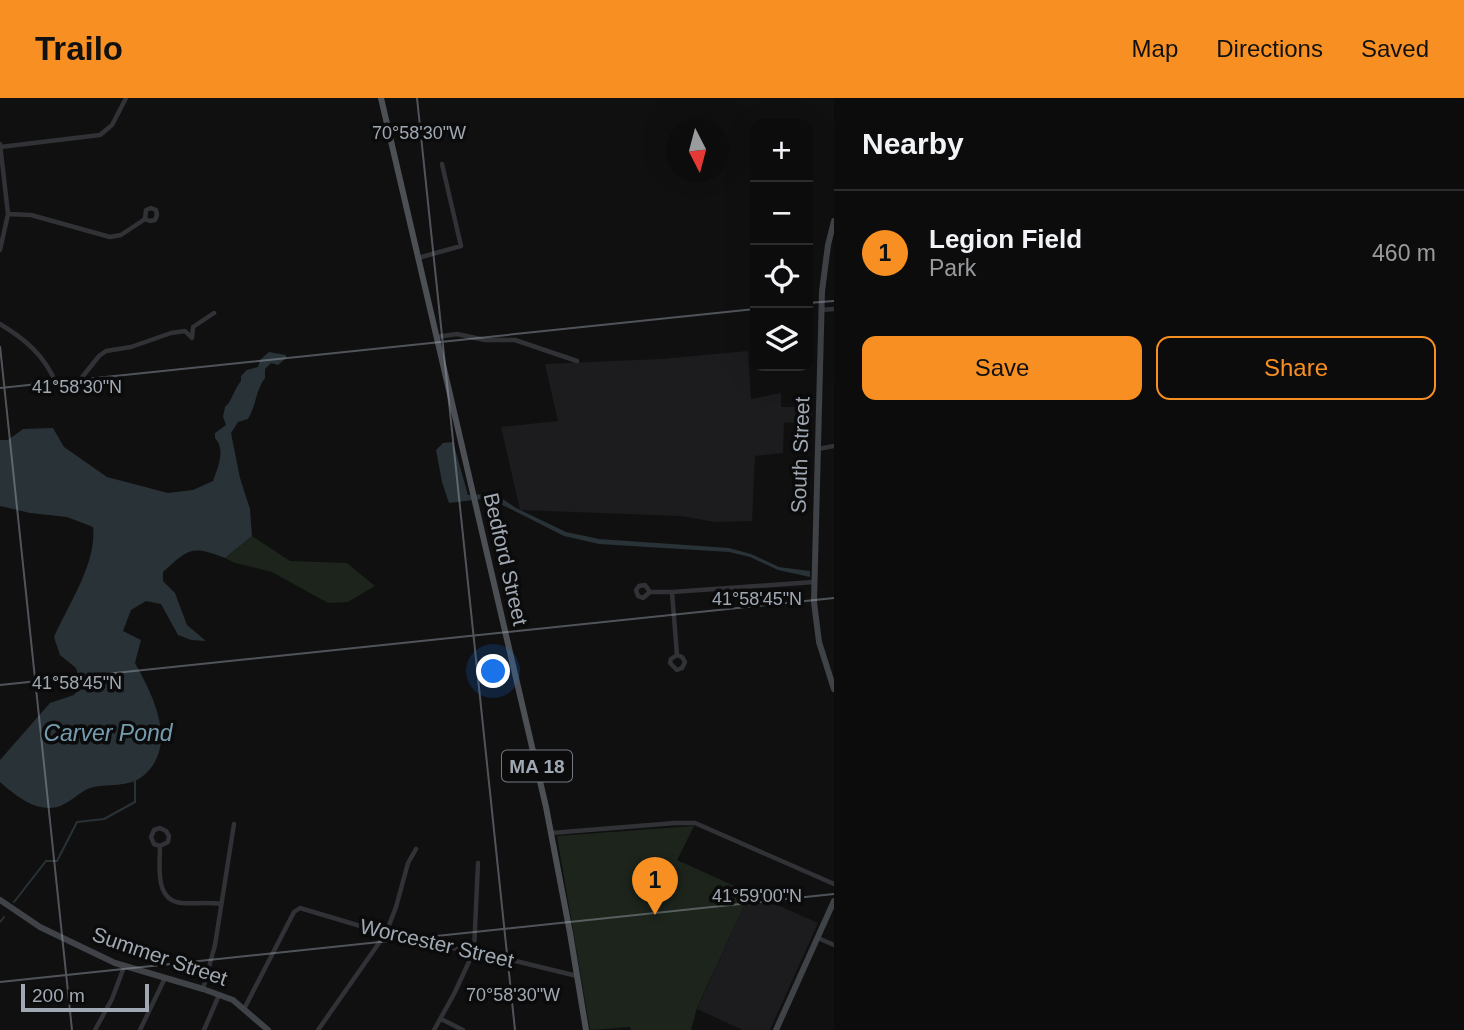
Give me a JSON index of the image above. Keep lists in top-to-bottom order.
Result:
{
  "streets": {
    "main road": ["Bedford Street", "MA 18"],
    "street": ["South Street", "Worcester Street", "Summer Street"]
  },
  "crossings": [
    ["Bedford Street", "Worcester Street"],
    ["Worcester Street", "Summer Street"]
  ],
  "water": ["Carver Pond"],
  "scale_bar": "200 m",
  "north": "bottom",
  "page": {
    "header": "Trailo",
    "nav": ["Map", "Directions", "Saved"],
    "heading": "Nearby",
    "map_buttons": ["+", "−"],
    "list": [
      {
        "mark": "1",
        "name": "Legion Field",
        "note": "Park",
        "value": "460 m"
      }
    ],
    "buttons": ["Save", "Share"],
    "pins": "1",
    "scale": "200 m"
  },
  "coordinates": [
    "70°58'30\"W",
    "41°58'30\"N",
    "41°58'45\"N",
    "41°59'00\"N"
  ]
}
